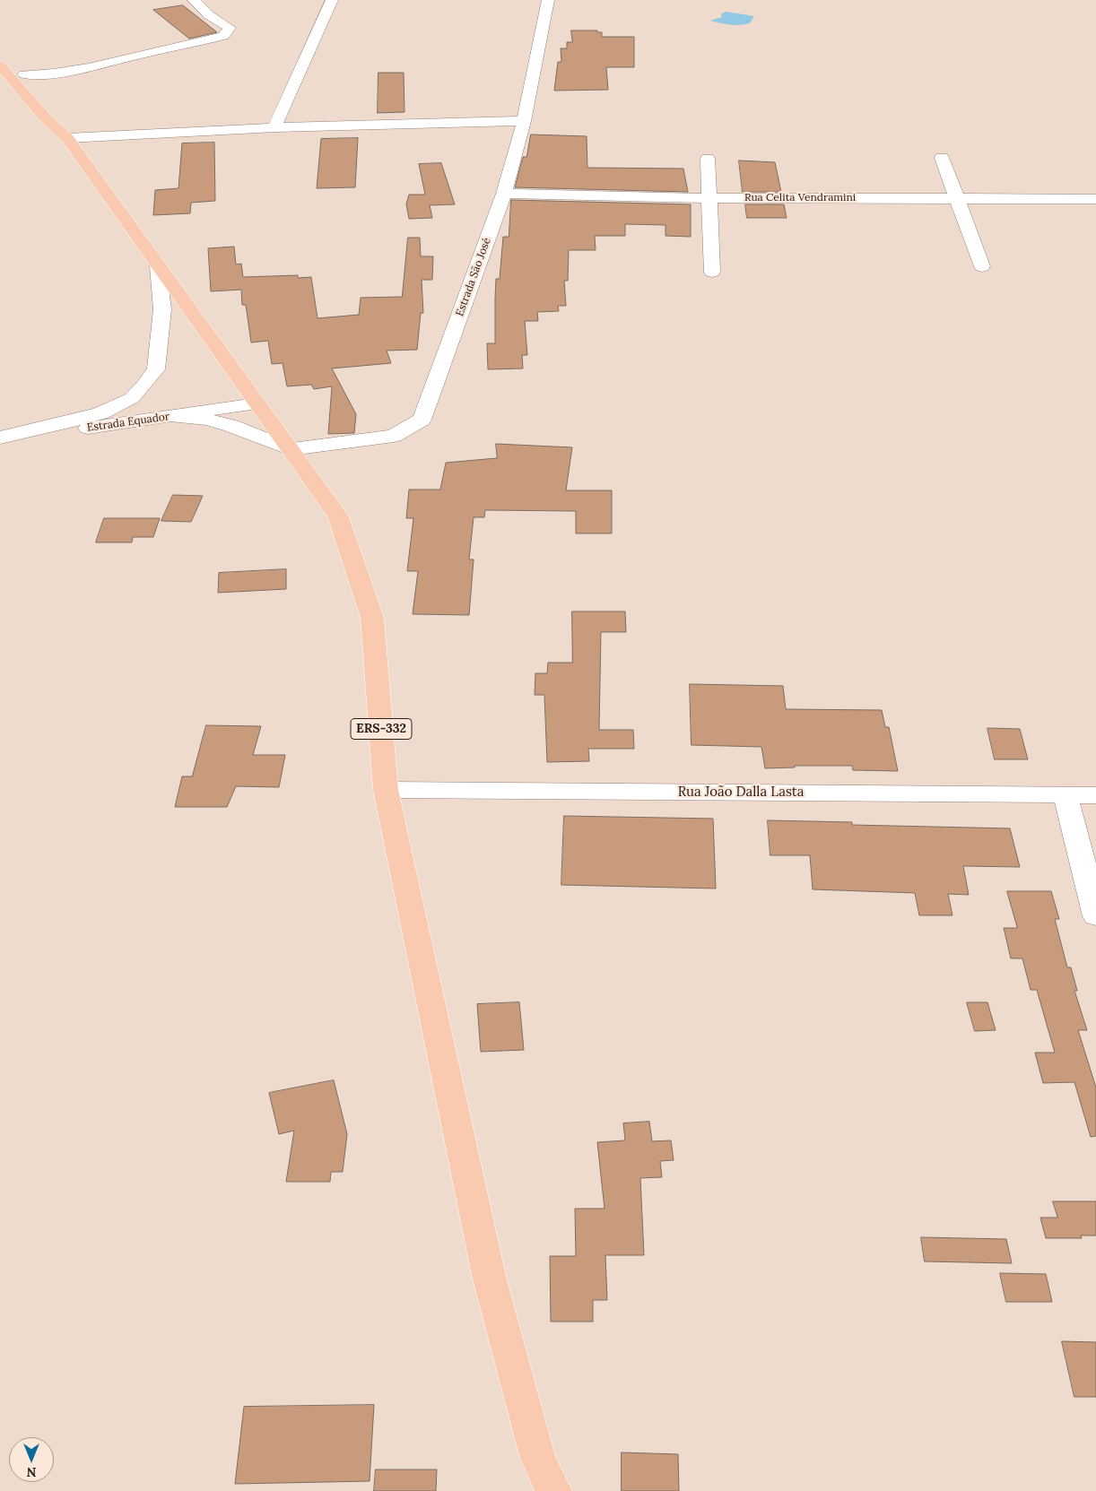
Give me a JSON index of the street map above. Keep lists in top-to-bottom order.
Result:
{
  "streets": {
    "main road": ["ERS-332"],
    "street": [
      "Rua Celita Vendramini",
      "Estrada São José",
      "Estrada Equador",
      "Rua João Dalla Lasta"
    ]
  },
  "crossings": [
    ["Rua Celita Vendramini", "Estrada São José"],
    ["Estrada São José", "ERS-332"],
    ["Estrada Equador", "ERS-332"],
    ["ERS-332", "Rua João Dalla Lasta"]
  ],
  "north": "bottom"
}
